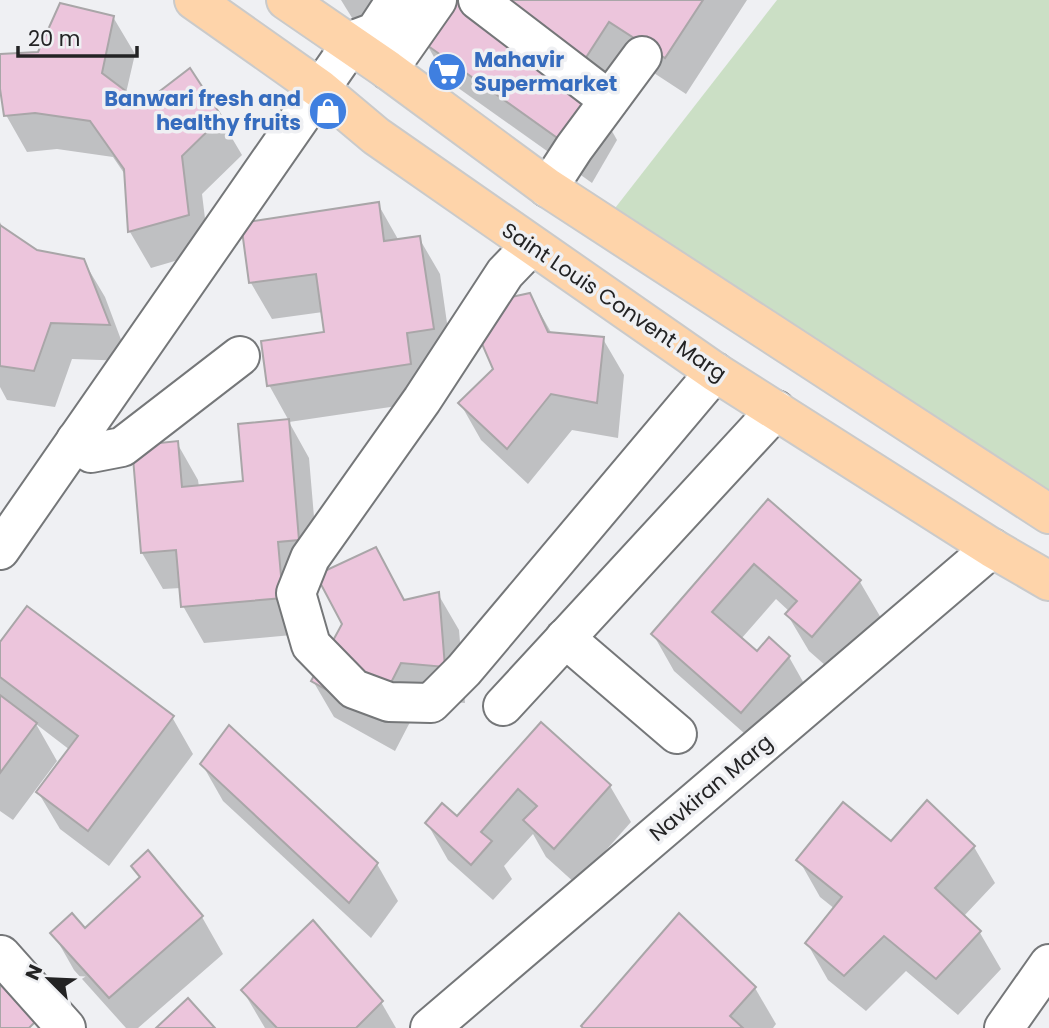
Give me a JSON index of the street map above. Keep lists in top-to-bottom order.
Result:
{
  "streets": {
    "main road": ["Saint Louis Convent Marg"],
    "street": ["Navkiran Marg"]
  },
  "crossings": [
    ["Saint Louis Convent Marg", "Navkiran Marg"]
  ],
  "places": {
    "supermarket": ["Mahavir Supermarket"],
    "shop": ["Banwari fresh and healthy fruits"]
  },
  "scale_bar": "20 m",
  "north": "top left"
}
